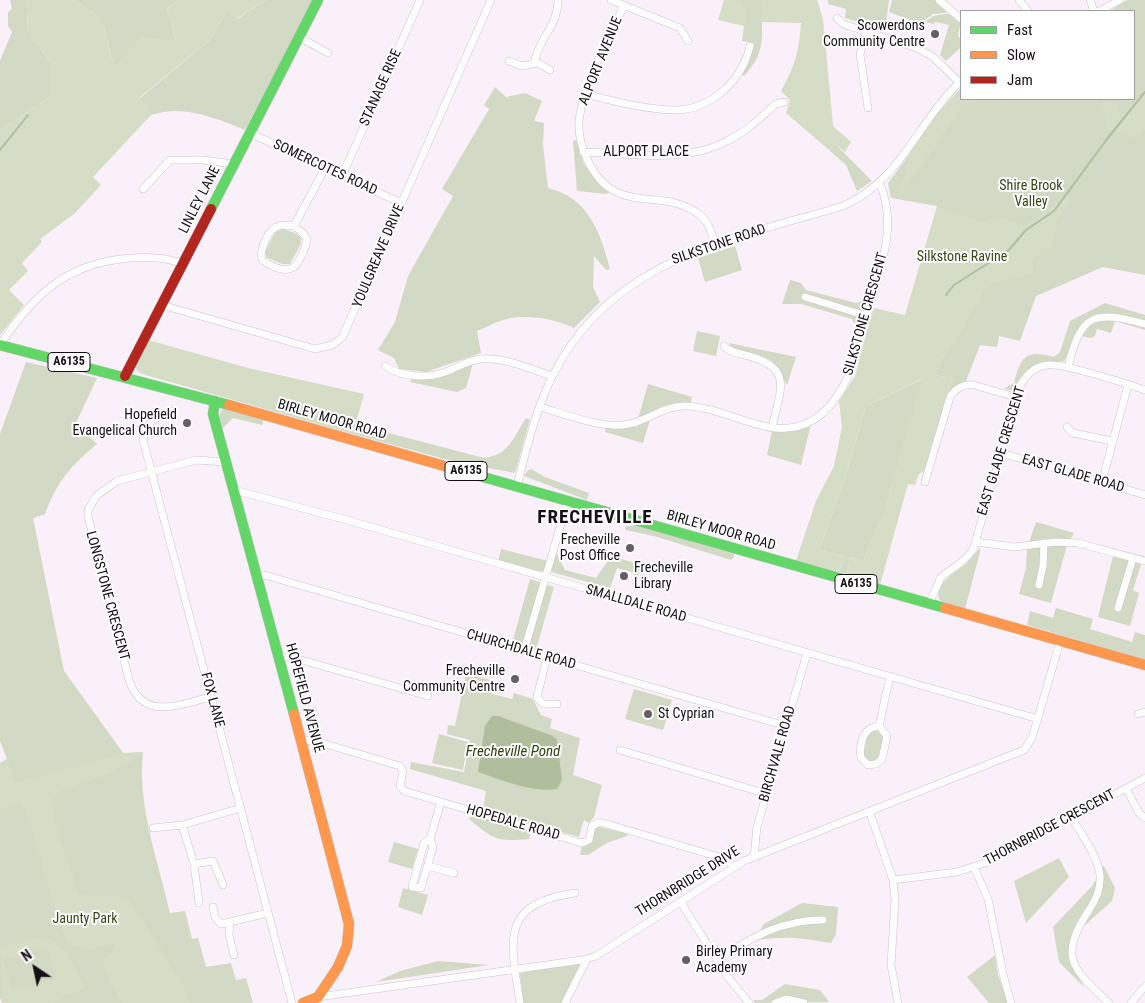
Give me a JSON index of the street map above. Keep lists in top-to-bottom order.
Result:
{
  "streets": {
    "main road": [
      "LINLEY LANE",
      "A6135",
      "BIRLEY MOOR ROAD",
      "HOPEFIELD AVENUE",
      "THORNBRIDGE DRIVE"
    ],
    "street": [
      "ALPORT AVENUE",
      "STANAGE RISE",
      "ALPORT PLACE",
      "SOMERCOTES ROAD",
      "SILKSTONE ROAD",
      "YOULGREAVE DRIVE",
      "SILKSTONE CRESCENT",
      "EAST GLADE CRESCENT",
      "EAST GLADE ROAD",
      "LONGSTONE CRESCENT",
      "SMALLDALE ROAD",
      "CHURCHDALE ROAD",
      "FOX LANE",
      "BIRCHVALE ROAD",
      "HOPEDALE ROAD",
      "THORNBRIDGE CRESCENT"
    ]
  },
  "crossings": [
    ["ALPORT AVENUE", "ALPORT PLACE"],
    ["ALPORT AVENUE", "SILKSTONE ROAD"],
    ["STANAGE RISE", "SOMERCOTES ROAD"],
    ["SOMERCOTES ROAD", "LINLEY LANE"],
    ["SOMERCOTES ROAD", "YOULGREAVE DRIVE"],
    ["LINLEY LANE", "YOULGREAVE DRIVE"],
    ["LINLEY LANE", "BIRLEY MOOR ROAD"],
    ["SILKSTONE ROAD", "SILKSTONE CRESCENT"],
    ["SILKSTONE ROAD", "BIRLEY MOOR ROAD"],
    ["BIRLEY MOOR ROAD", "EAST GLADE CRESCENT"],
    ["BIRLEY MOOR ROAD", "HOPEFIELD AVENUE"],
    ["BIRLEY MOOR ROAD", "THORNBRIDGE DRIVE"],
    ["EAST GLADE CRESCENT", "EAST GLADE ROAD"],
    ["LONGSTONE CRESCENT", "HOPEFIELD AVENUE"],
    ["LONGSTONE CRESCENT", "FOX LANE"],
    ["SMALLDALE ROAD", "HOPEFIELD AVENUE"],
    ["SMALLDALE ROAD", "BIRCHVALE ROAD"],
    ["SMALLDALE ROAD", "THORNBRIDGE DRIVE"],
    ["CHURCHDALE ROAD", "HOPEFIELD AVENUE"],
    ["CHURCHDALE ROAD", "BIRCHVALE ROAD"],
    ["HOPEFIELD AVENUE", "HOPEDALE ROAD"],
    ["HOPEFIELD AVENUE", "THORNBRIDGE DRIVE"],
    ["BIRCHVALE ROAD", "THORNBRIDGE DRIVE"],
    ["HOPEDALE ROAD", "THORNBRIDGE DRIVE"]
  ],
  "districts": ["FRECHEVILLE"],
  "water": ["Frecheville Pond"],
  "parks": ["Shire Brook Valley", "Silkstone Ravine", "Jaunty Park"],
  "places": [
    "Scowerdons Community Centre",
    "Hopefield Evangelical Church",
    "Frecheville Post Office",
    "Frecheville Library",
    "Frecheville Community Centre",
    "St Cyprian",
    "Birley Primary Academy"
  ],
  "legend": ["Fast", "Slow", "Jam"],
  "north": "top left"
}
